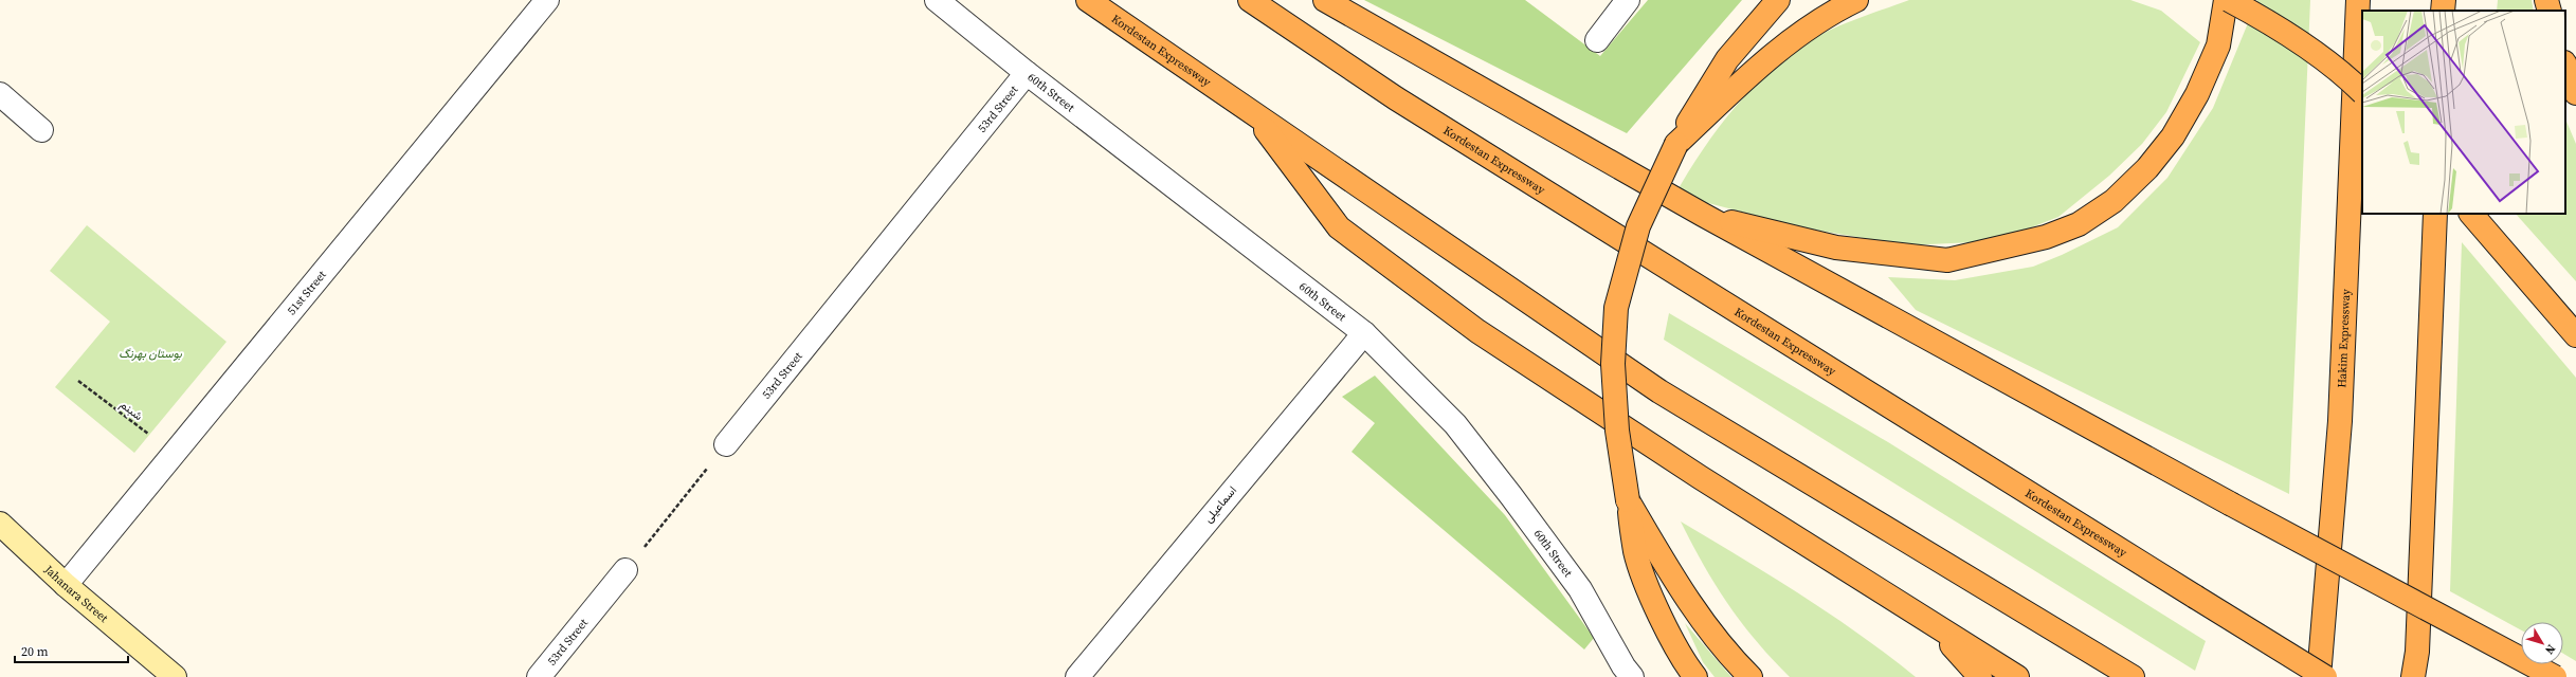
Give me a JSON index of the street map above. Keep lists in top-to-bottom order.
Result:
{
  "streets": {
    "highway": ["Kordestan Expressway", "Hakim Expressway"],
    "main road": ["Jahanara Street"],
    "street": [
      "60th Street",
      "53rd Street",
      "51st Street",
      "اسماعیلی"
    ],
    "path": ["شبنم"]
  },
  "crossings": [
    ["60th Street", "53rd Street"],
    ["60th Street", "اسماعیلی"],
    ["51st Street", "شبنم"],
    ["51st Street", "Jahanara Street"]
  ],
  "parks": ["بوستان بهرنگ"],
  "scale_bar": "20 m",
  "north": "bottom right"
}
